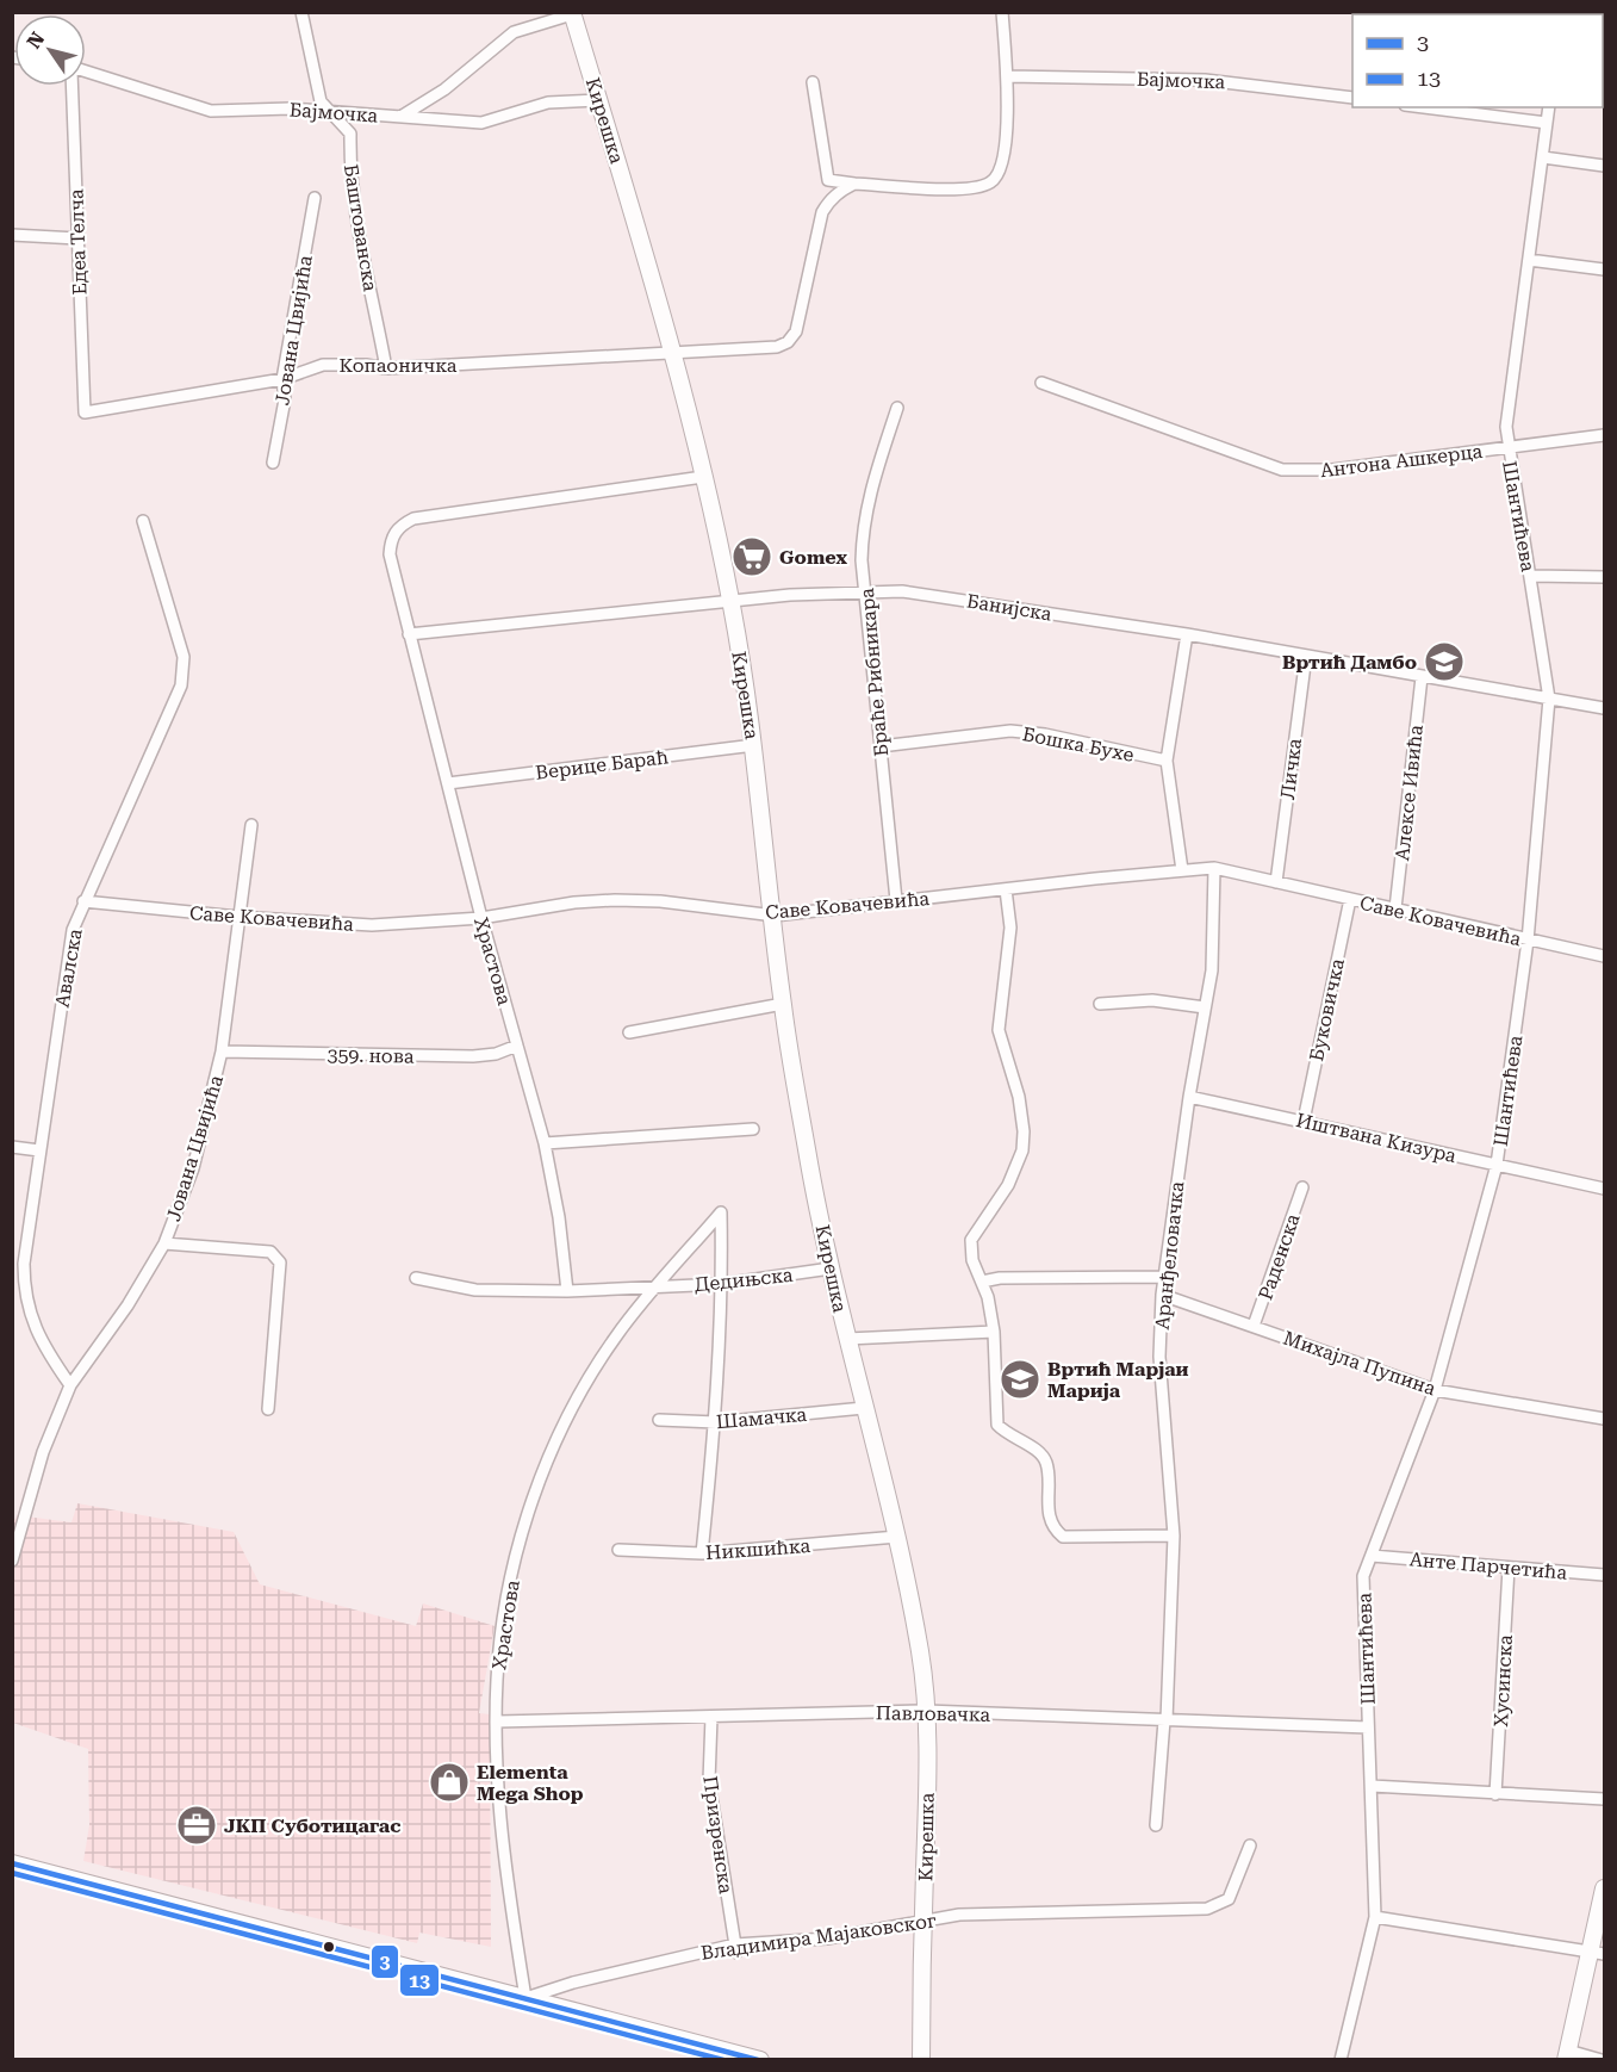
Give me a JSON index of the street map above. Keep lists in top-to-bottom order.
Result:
{
  "streets": {
    "street": [
      "Бајмочка",
      "Кирешка",
      "Баштованска",
      "Едеа Телча",
      "Јована Цвијића",
      "Копаоничка",
      "Антона Ашкерца",
      "Шантићева",
      "Банијска",
      "Браће Рибникара",
      "Бошка Бухе",
      "Верице Бараћ",
      "Личка",
      "Алексе Ивића",
      "Саве Ковачевића",
      "Храстова",
      "Авалска",
      "Буковичка",
      "359. нова",
      "Иштвана Кизура",
      "Аранђеловачка",
      "Раденска",
      "Дедињска",
      "Михајла Пупина",
      "Шамачка",
      "Никшићка",
      "Анте Парчетића",
      "Хусинска",
      "Павловачка",
      "Призренска",
      "Владимира Мајаковског"
    ]
  },
  "crossings": [
    ["Бајмочка", "Кирешка"],
    ["Бајмочка", "Баштованска"],
    ["Кирешка", "Копаоничка"],
    ["Кирешка", "Банијска"],
    ["Кирешка", "Верице Бараћ"],
    ["Кирешка", "Саве Ковачевића"],
    ["Кирешка", "Дедињска"],
    ["Кирешка", "Шамачка"],
    ["Кирешка", "Никшићка"],
    ["Кирешка", "Павловачка"],
    ["Кирешка", "Владимира Мајаковског"],
    ["Баштованска", "Копаоничка"],
    ["Едеа Телча", "Копаоничка"],
    ["Јована Цвијића", "Копаоничка"],
    ["Јована Цвијића", "Саве Ковачевића"],
    ["Јована Цвијића", "Авалска"],
    ["Јована Цвијића", "359. нова"],
    ["Антона Ашкерца", "Шантићева"],
    ["Шантићева", "Банијска"],
    ["Шантићева", "Саве Ковачевића"],
    ["Шантићева", "Иштвана Кизура"],
    ["Шантићева", "Михајла Пупина"],
    ["Шантићева", "Анте Парчетића"],
    ["Шантићева", "Павловачка"],
    ["Банијска", "Браће Рибникара"],
    ["Банијска", "Личка"],
    ["Банијска", "Алексе Ивића"],
    ["Банијска", "Храстова"],
    ["Браће Рибникара", "Бошка Бухе"],
    ["Браће Рибникара", "Саве Ковачевића"],
    ["Верице Бараћ", "Храстова"],
    ["Личка", "Саве Ковачевића"],
    ["Алексе Ивића", "Саве Ковачевића"],
    ["Саве Ковачевића", "Храстова"],
    ["Саве Ковачевића", "Авалска"],
    ["Саве Ковачевића", "Буковичка"],
    ["Саве Ковачевића", "Аранђеловачка"],
    ["Храстова", "359. нова"],
    ["Храстова", "Дедињска"],
    ["Храстова", "Павловачка"],
    ["Храстова", "Владимира Мајаковског"],
    ["Буковичка", "Иштвана Кизура"],
    ["Иштвана Кизура", "Аранђеловачка"],
    ["Аранђеловачка", "Михајла Пупина"],
    ["Аранђеловачка", "Павловачка"],
    ["Раденска", "Михајла Пупина"],
    ["Анте Парчетића", "Хусинска"],
    ["Павловачка", "Призренска"],
    ["Призренска", "Владимира Мајаковског"]
  ],
  "places": {
    "supermarket": ["Gomex"],
    "school or university": ["Вртић Дамбо", "Вртић Марјаи Марија"],
    "shop": ["Elementa Mega Shop"],
    "office": ["ЈКП Суботицагас"]
  },
  "lines": ["transit line 3", "transit line 13"],
  "legend": ["3", "13"],
  "north": "top left"
}
